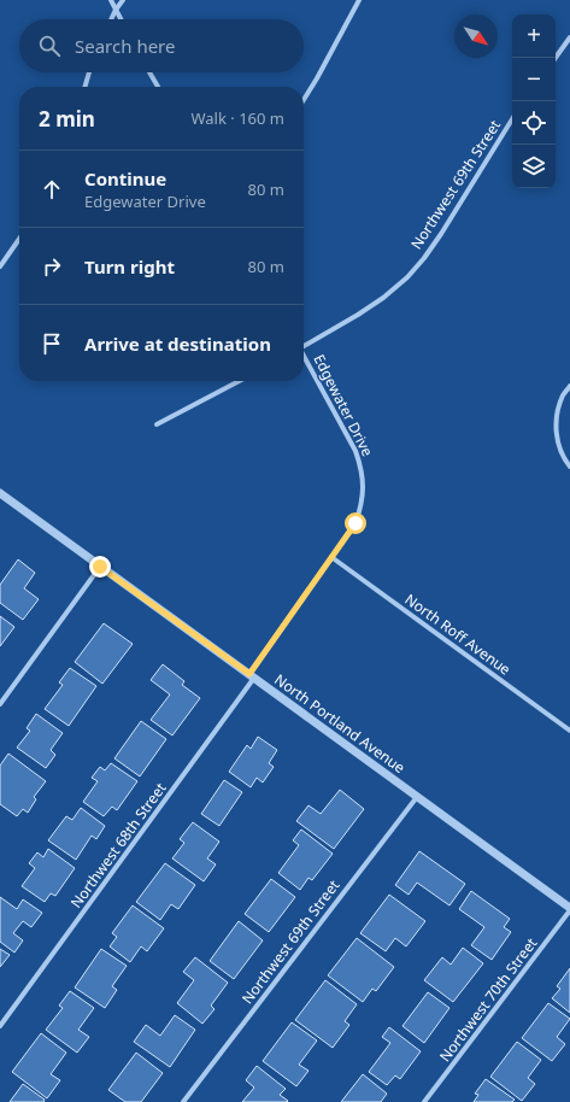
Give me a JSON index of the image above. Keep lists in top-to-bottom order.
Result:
{
  "streets": {
    "street": [
      "Northwest 69th Street",
      "Edgewater Drive",
      "North Roff Avenue",
      "North Portland Avenue",
      "Northwest 68th Street",
      "Northwest 70th Street"
    ]
  },
  "crossings": [
    ["Northwest 69th Street", "North Portland Avenue"],
    ["Edgewater Drive", "North Roff Avenue"],
    ["Edgewater Drive", "North Portland Avenue"],
    ["Edgewater Drive", "Northwest 68th Street"],
    ["North Portland Avenue", "Northwest 68th Street"],
    ["North Portland Avenue", "Northwest 70th Street"]
  ],
  "north": "bottom right",
  "page": {
    "map_buttons": ["+", "−"],
    "search": "Search here",
    "heading": ["2 min", "Walk · 160 m"],
    "list": [
      ["Continue", "Edgewater Drive", "80 m"],
      ["Turn right", "80 m"],
      "Arrive at destination"
    ]
  }
}
